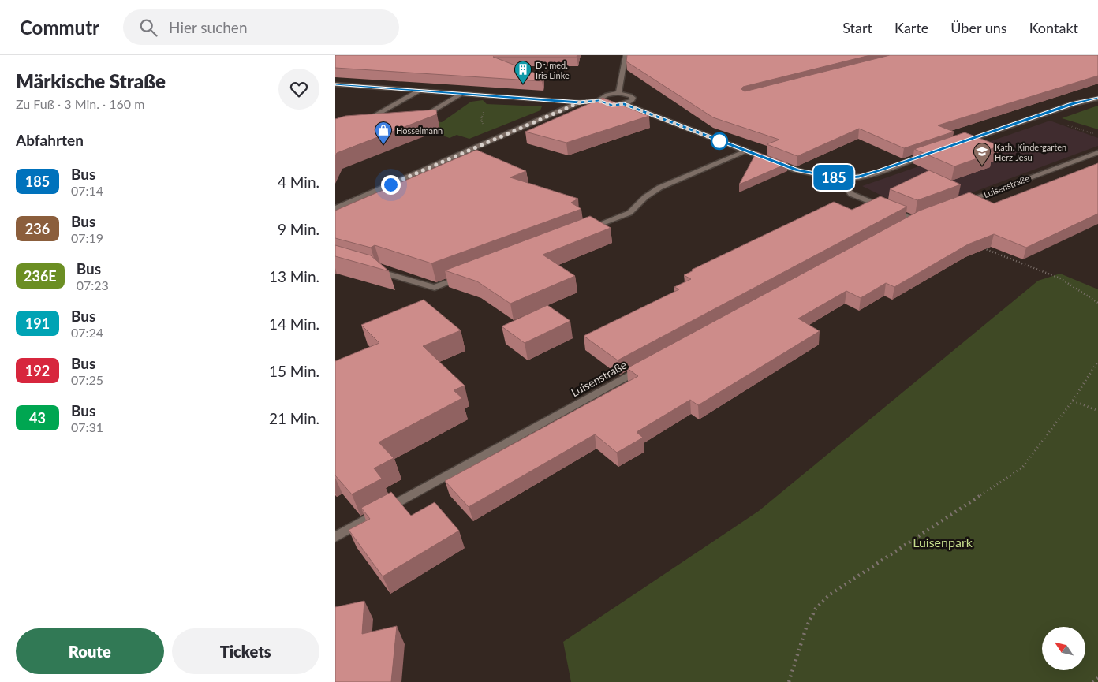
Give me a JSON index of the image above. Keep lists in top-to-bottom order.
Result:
{
  "streets": {
    "street": ["Luisenstraße"]
  },
  "parks": ["Luisenpark"],
  "places": {
    "building": ["Dr. med. Iris Linke"],
    "shop": ["Hosselmann"],
    "school or university": ["Kath. Kindergarten Herz-Jesu"]
  },
  "lines": ["bus line 185"],
  "north": "top left",
  "page": {
    "header": "Commutr",
    "search": "Hier suchen",
    "nav": [
      "Start",
      "Karte",
      "Über uns",
      "Kontakt"
    ],
    "heading": [
      ["Märkische Straße", "Zu Fuß · 3 Min. · 160 m"],
      "Abfahrten"
    ],
    "on_map": "185",
    "list": [
      {
        "mark": "185",
        "name": "Bus",
        "note": "07:14",
        "value": "4 Min."
      },
      {
        "mark": "236",
        "name": "Bus",
        "note": "07:19",
        "value": "9 Min."
      },
      {
        "mark": "236E",
        "name": "Bus",
        "note": "07:23",
        "value": "13 Min."
      },
      {
        "mark": "191",
        "name": "Bus",
        "note": "07:24",
        "value": "14 Min."
      },
      {
        "mark": "192",
        "name": "Bus",
        "note": "07:25",
        "value": "15 Min."
      },
      {
        "mark": "43",
        "name": "Bus",
        "note": "07:31",
        "value": "21 Min."
      }
    ],
    "buttons": ["Route", "Tickets"]
  }
}
